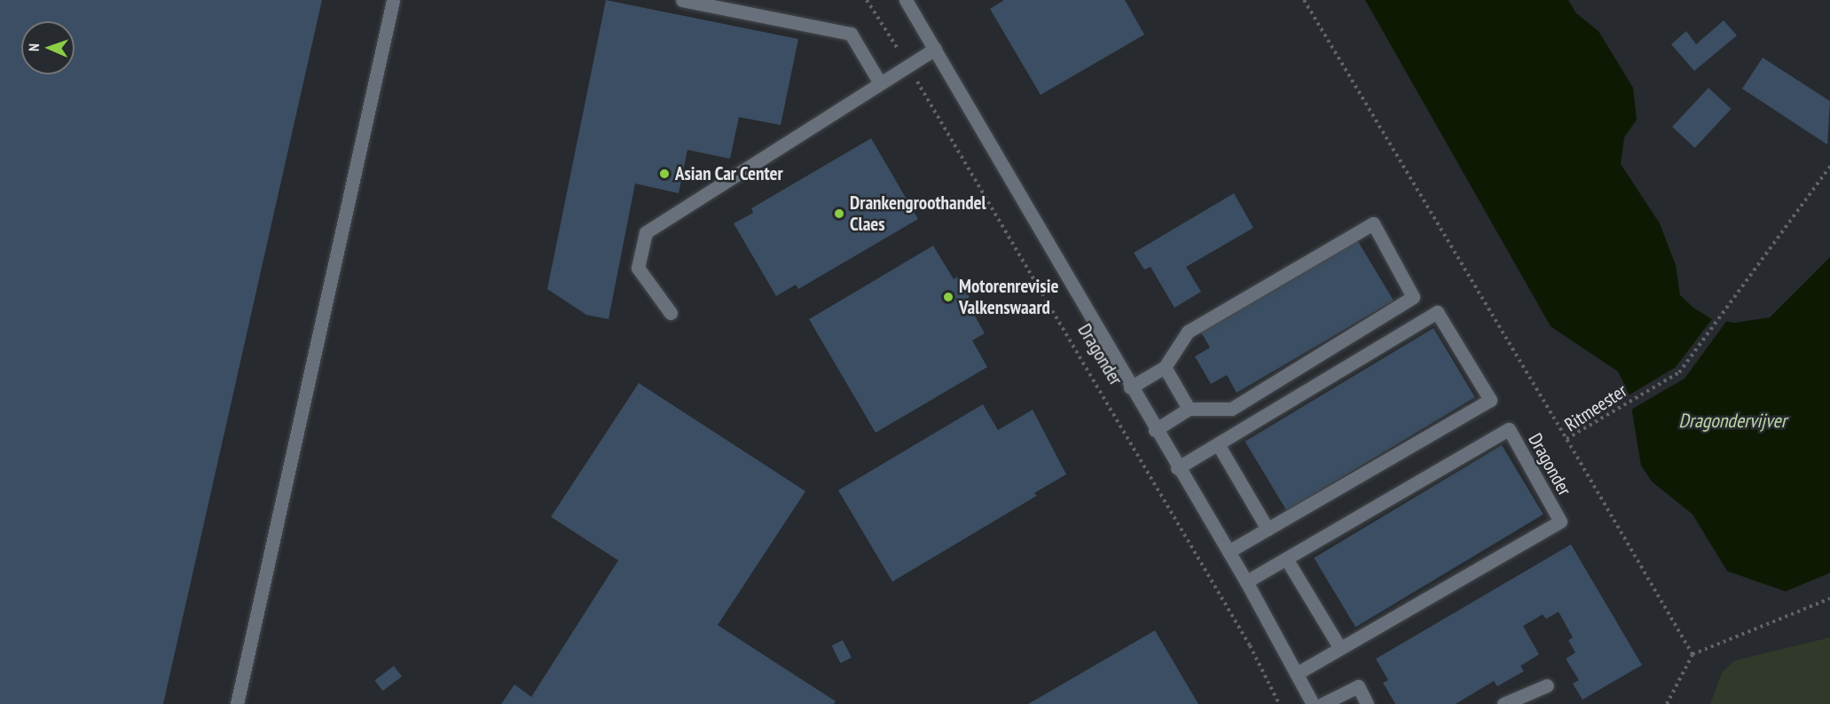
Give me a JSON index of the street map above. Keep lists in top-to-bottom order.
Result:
{
  "streets": {
    "street": ["Dragonder"],
    "path": ["Ritmeester"]
  },
  "water": ["Dragondervijver"],
  "places": ["Asian Car Center", "Drankengroothandel Claes", "Motorenrevisie Valkenswaard"],
  "north": "left"
}
